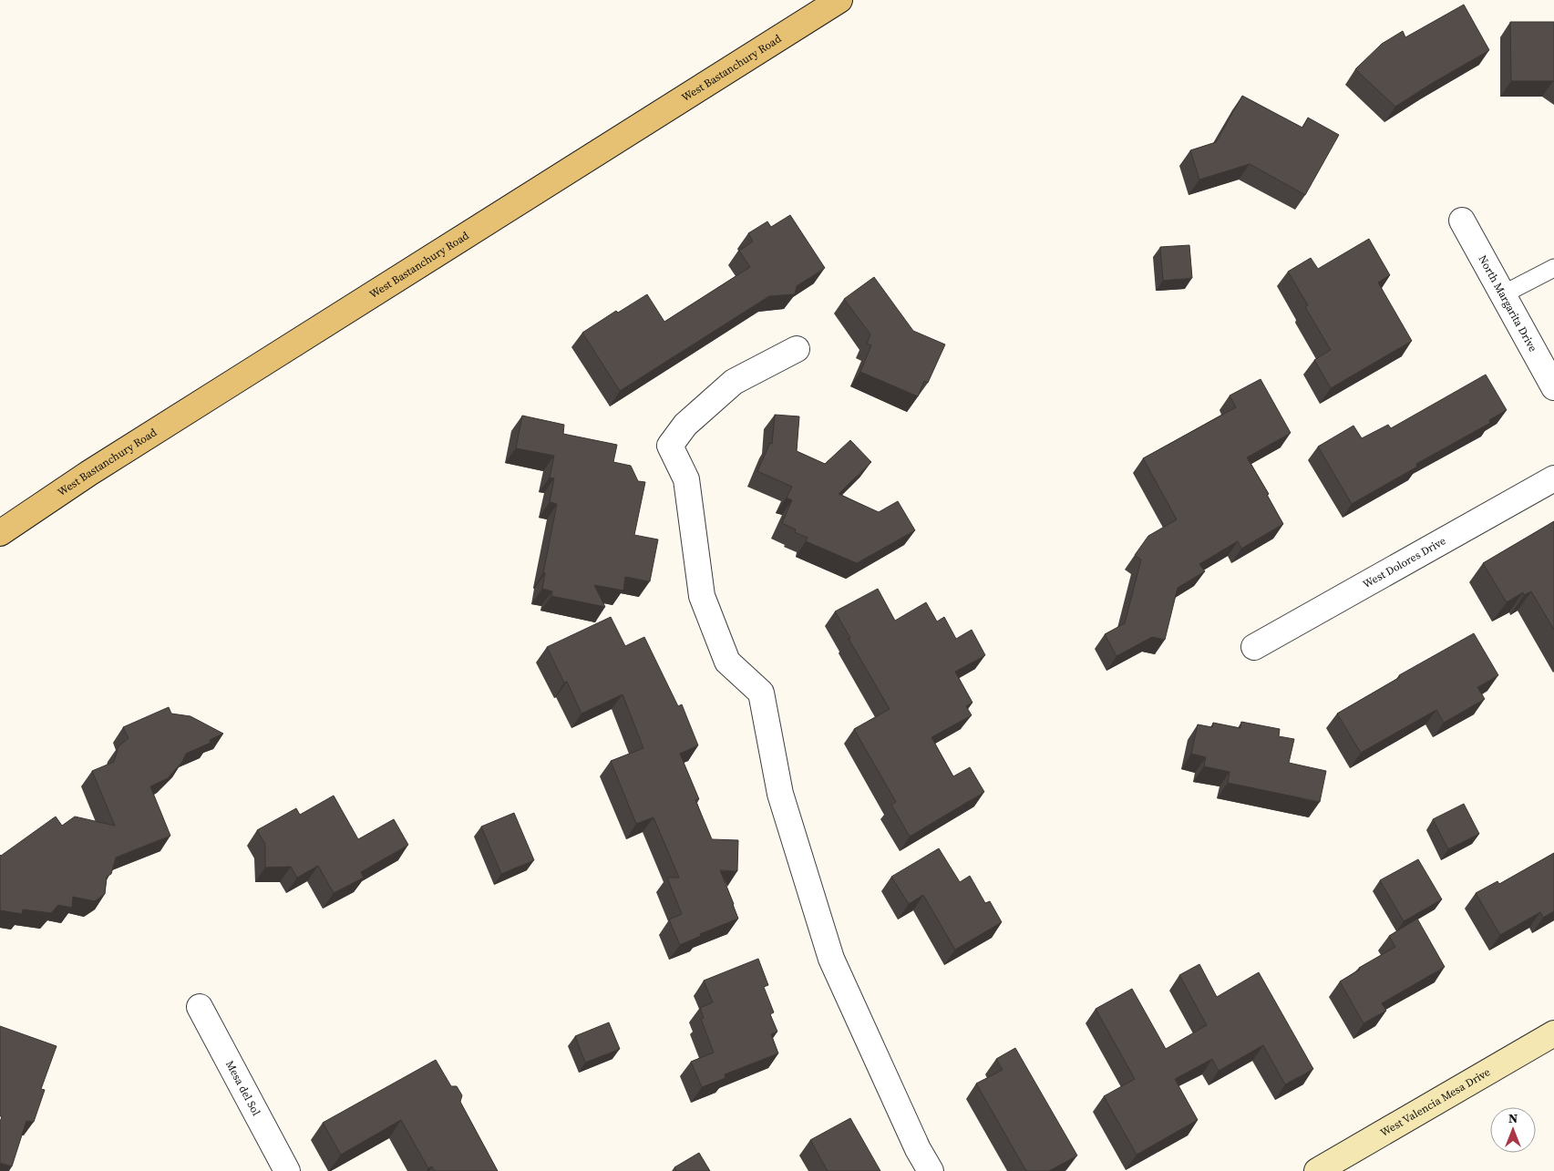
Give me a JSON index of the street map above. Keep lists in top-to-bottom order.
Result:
{
  "streets": {
    "main road": ["West Bastanchury Road"],
    "street": [
      "North Margarita Drive",
      "West Dolores Drive",
      "Mesa del Sol",
      "West Valencia Mesa Drive"
    ]
  },
  "north": "top"
}
